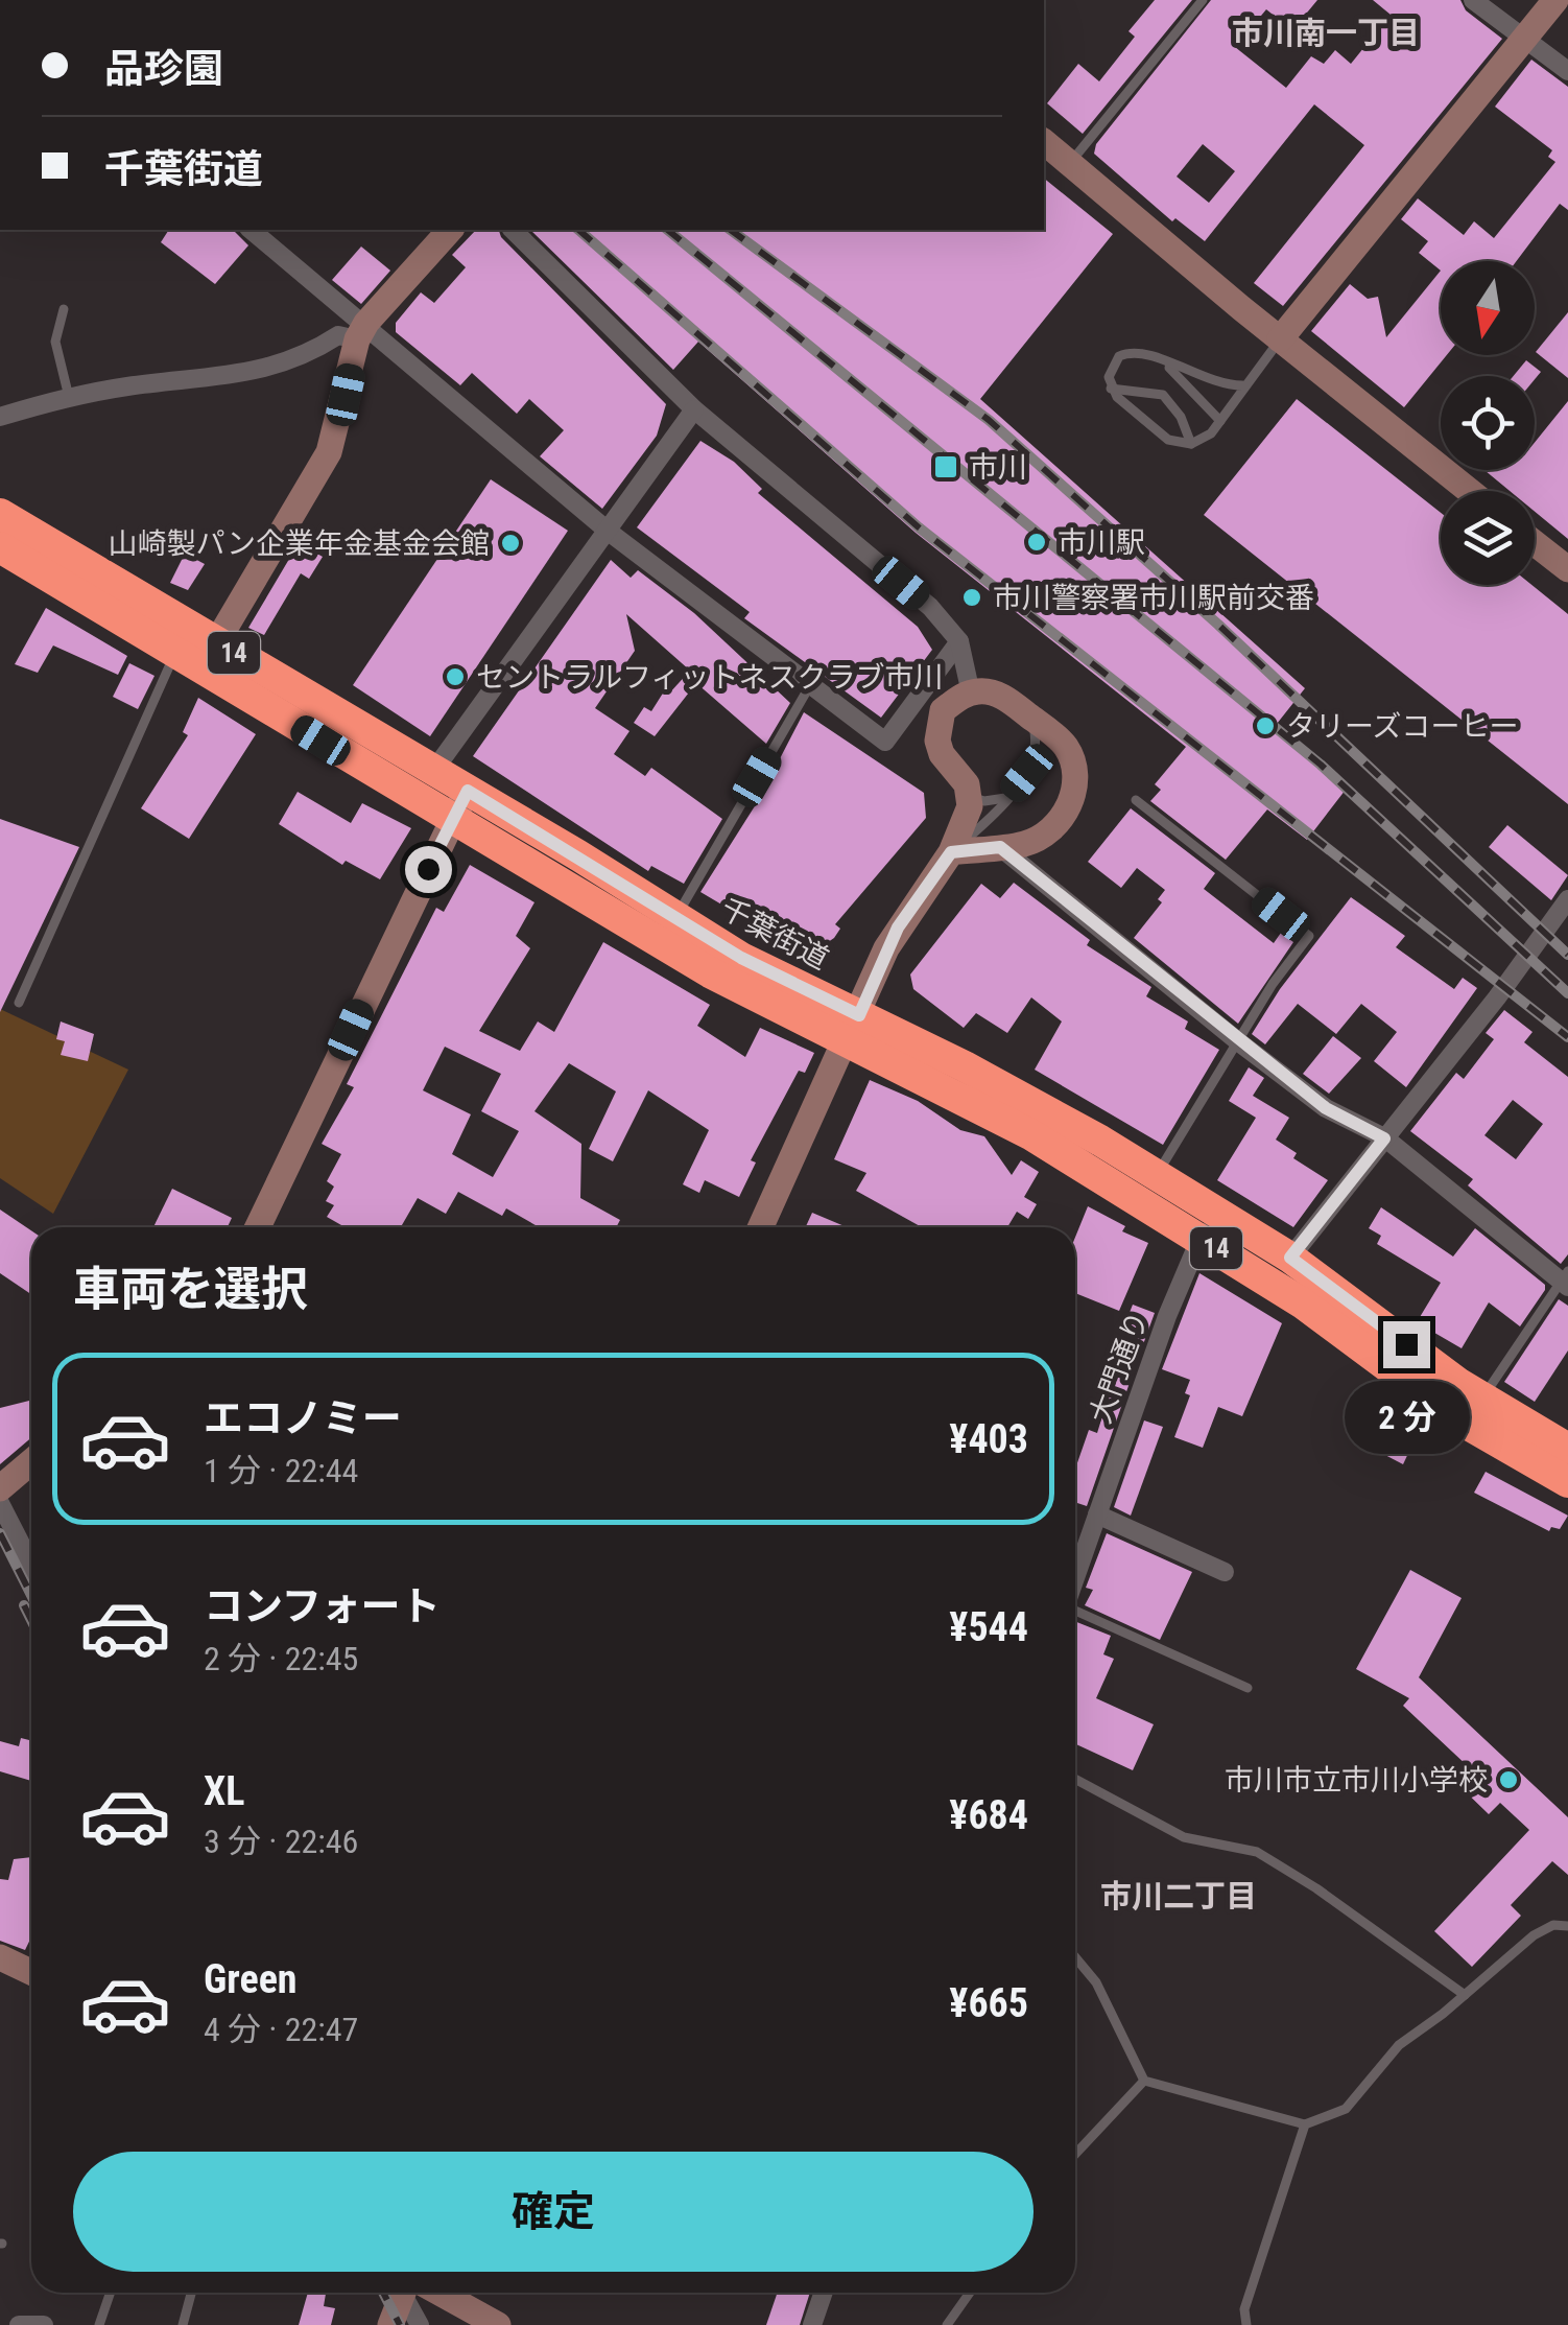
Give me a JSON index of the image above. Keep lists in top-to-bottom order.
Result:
{
  "streets": {
    "highway": ["14", "千葉街道"],
    "street": ["大門通り"]
  },
  "crossings": [
    ["千葉街道", "大門通り"]
  ],
  "districts": ["市川南一丁目", "市川二丁目"],
  "places": {
    "transit": ["市川"],
    "other": [
      "市川駅",
      "山崎製パン企業年金基金会館",
      "市川警察署市川駅前交番",
      "セントラルフィットネスクラブ市川",
      "タリーズコーヒー",
      "市川市立市川小学校"
    ]
  },
  "north": "bottom",
  "page": {
    "banner": ["品珍園", "千葉街道"],
    "heading": "車両を選択",
    "list": [
      {
        "name": "エコノミー",
        "note": "1 分 · 22:44",
        "value": "¥403"
      },
      {
        "name": "コンフォート",
        "note": "2 分 · 22:45",
        "value": "¥544"
      },
      {
        "name": "XL",
        "note": "3 分 · 22:46",
        "value": "¥684"
      },
      {
        "name": "Green",
        "note": "4 分 · 22:47",
        "value": "¥665"
      }
    ],
    "bubble": "2 分",
    "buttons": "確定"
  }
}
